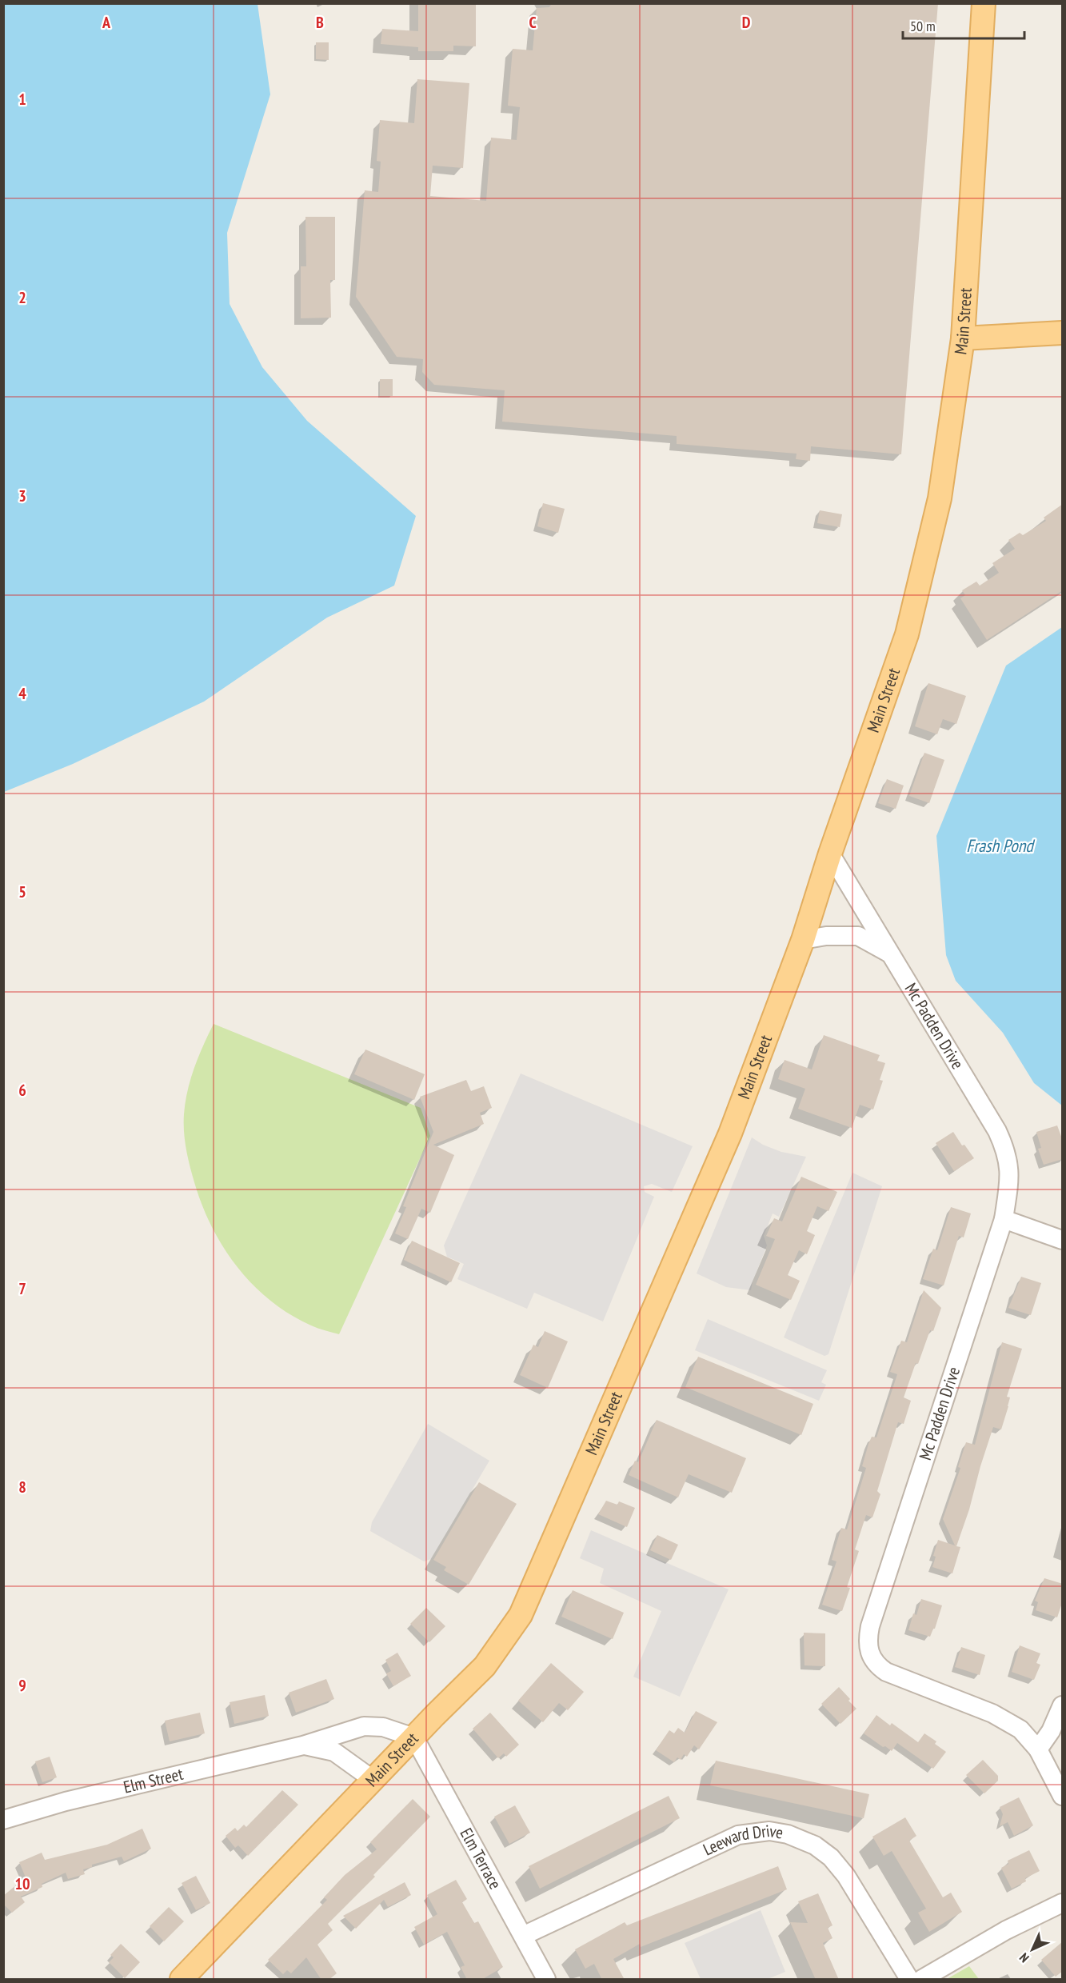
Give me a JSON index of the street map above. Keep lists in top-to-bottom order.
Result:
{
  "streets": {
    "main road": ["Main Street"],
    "street": [
      "Mc Padden Drive",
      "Elm Street",
      "Leeward Drive",
      "Elm Terrace"
    ]
  },
  "crossings": [
    ["Main Street", "Mc Padden Drive"],
    ["Main Street", "Elm Street"],
    ["Main Street", "Elm Terrace"],
    ["Elm Street", "Elm Terrace"],
    ["Leeward Drive", "Elm Terrace"]
  ],
  "water": ["Frash Pond"],
  "scale_bar": "50 m",
  "north": "bottom left",
  "grid": {
    "columns": [
      "A",
      "B",
      "C",
      "D"
    ],
    "rows": [
      "1",
      "2",
      "3",
      "4",
      "5",
      "6",
      "7",
      "8",
      "9",
      "10"
    ]
  }
}
